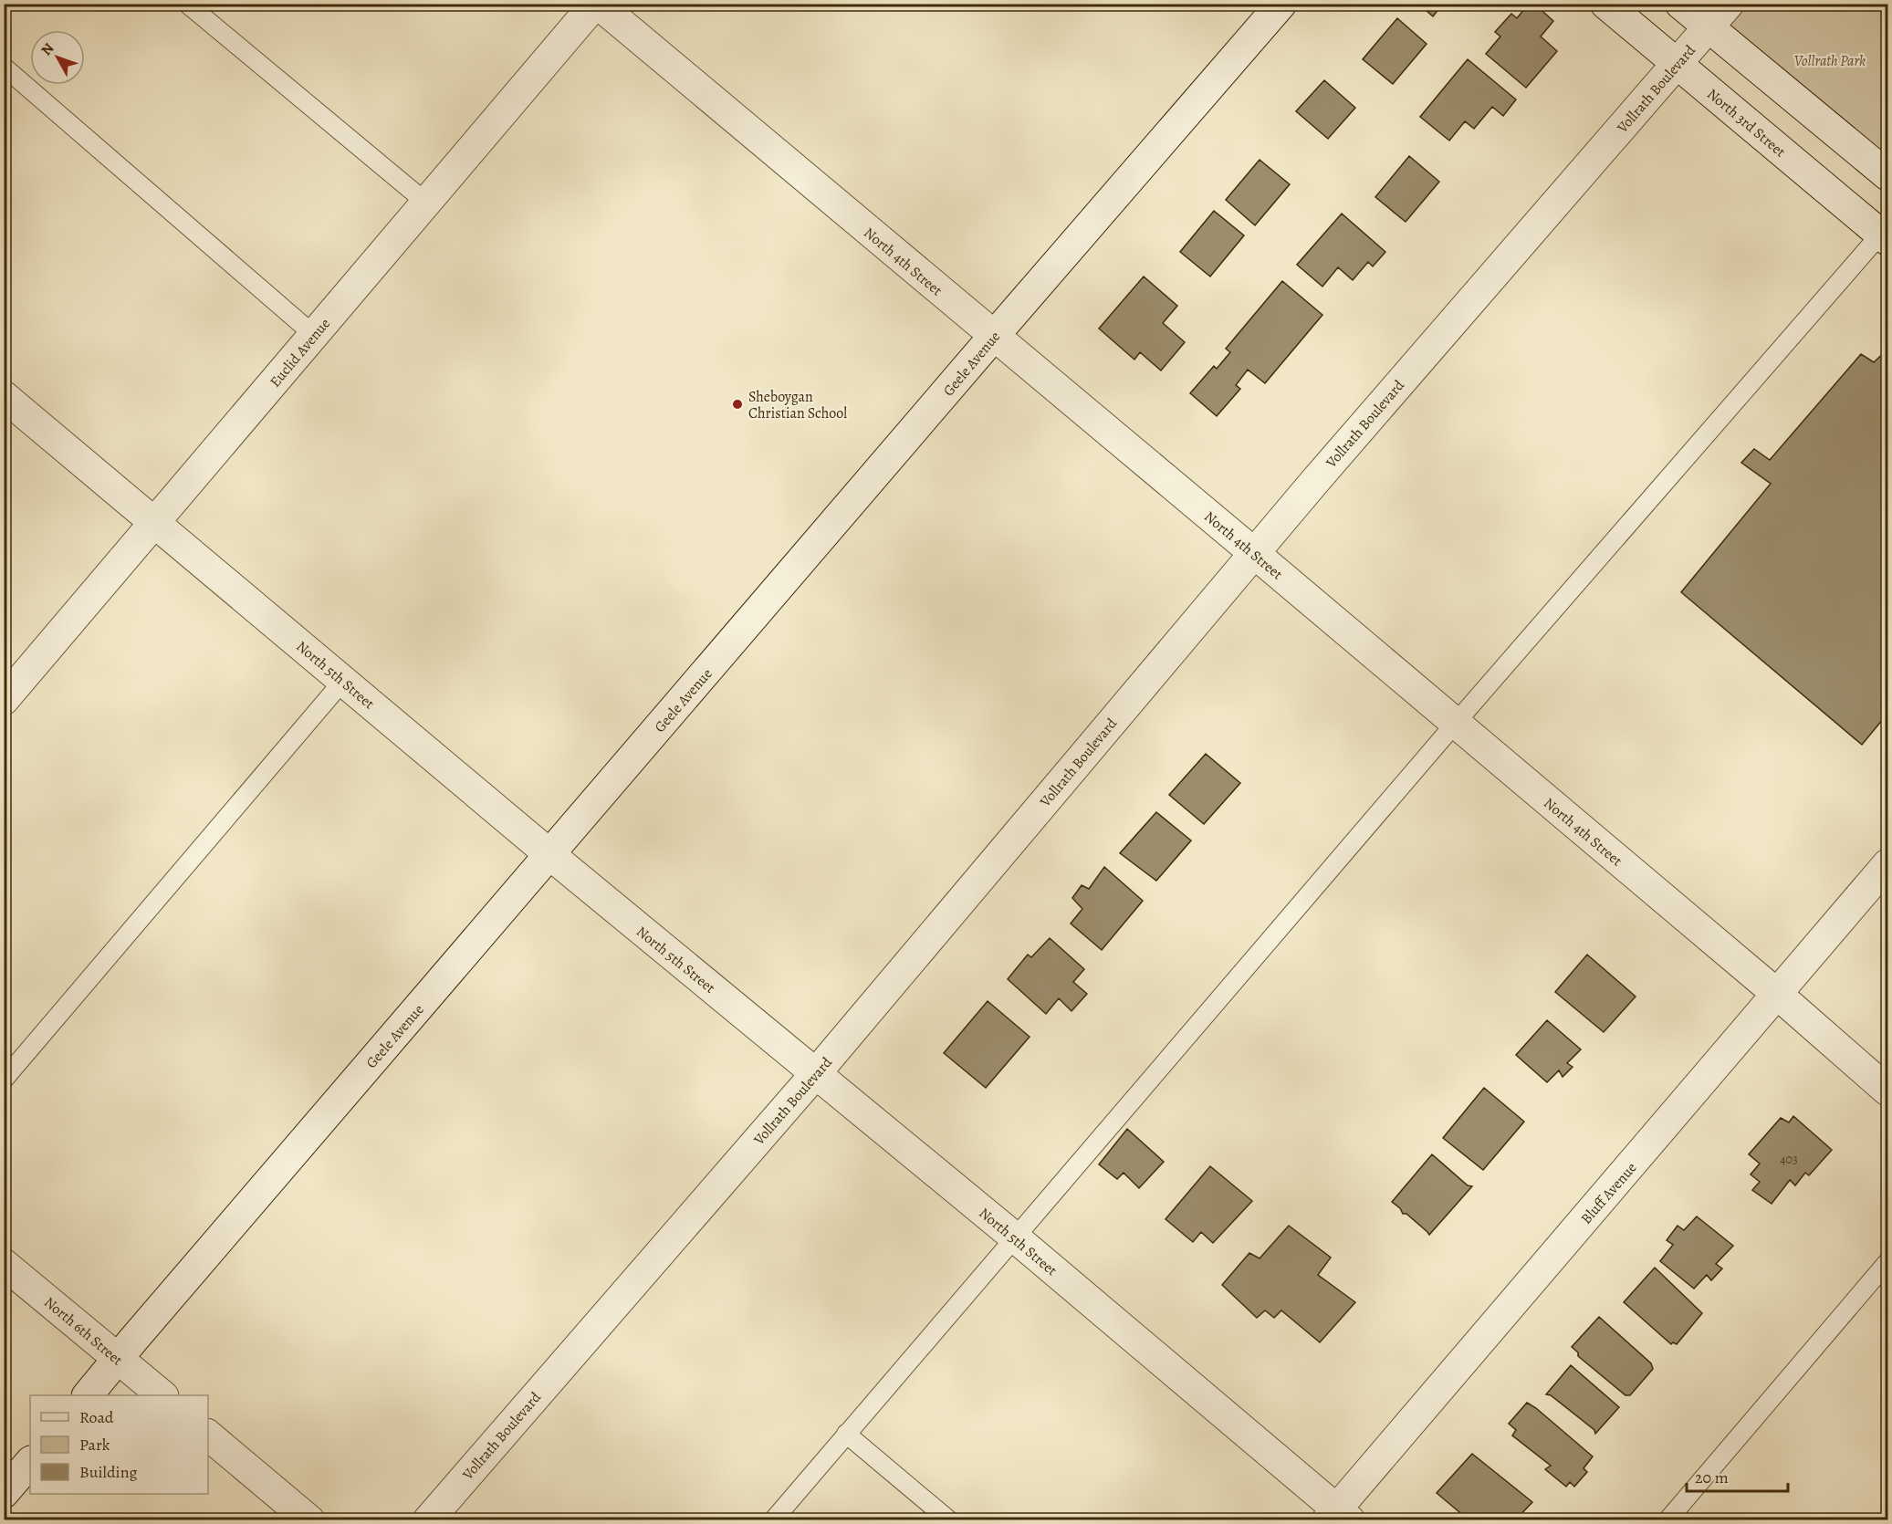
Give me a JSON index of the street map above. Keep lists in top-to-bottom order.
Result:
{
  "streets": {
    "street": [
      "Vollrath Boulevard",
      "North 3rd Street",
      "North 4th Street",
      "Euclid Avenue",
      "Geele Avenue",
      "North 5th Street",
      "Bluff Avenue",
      "North 6th Street"
    ]
  },
  "crossings": [
    ["Vollrath Boulevard", "North 3rd Street"],
    ["Vollrath Boulevard", "North 4th Street"],
    ["Vollrath Boulevard", "North 5th Street"],
    ["North 4th Street", "Euclid Avenue"],
    ["North 4th Street", "Geele Avenue"],
    ["North 4th Street", "Bluff Avenue"],
    ["Euclid Avenue", "North 5th Street"],
    ["Geele Avenue", "North 5th Street"],
    ["Geele Avenue", "North 6th Street"],
    ["North 5th Street", "Bluff Avenue"]
  ],
  "parks": ["Vollrath Park"],
  "places": ["Sheboygan Christian School"],
  "house_numbers": ["403"],
  "legend": ["Road", "Park", "Building"],
  "scale_bar": "20 m",
  "north": "top left"
}
